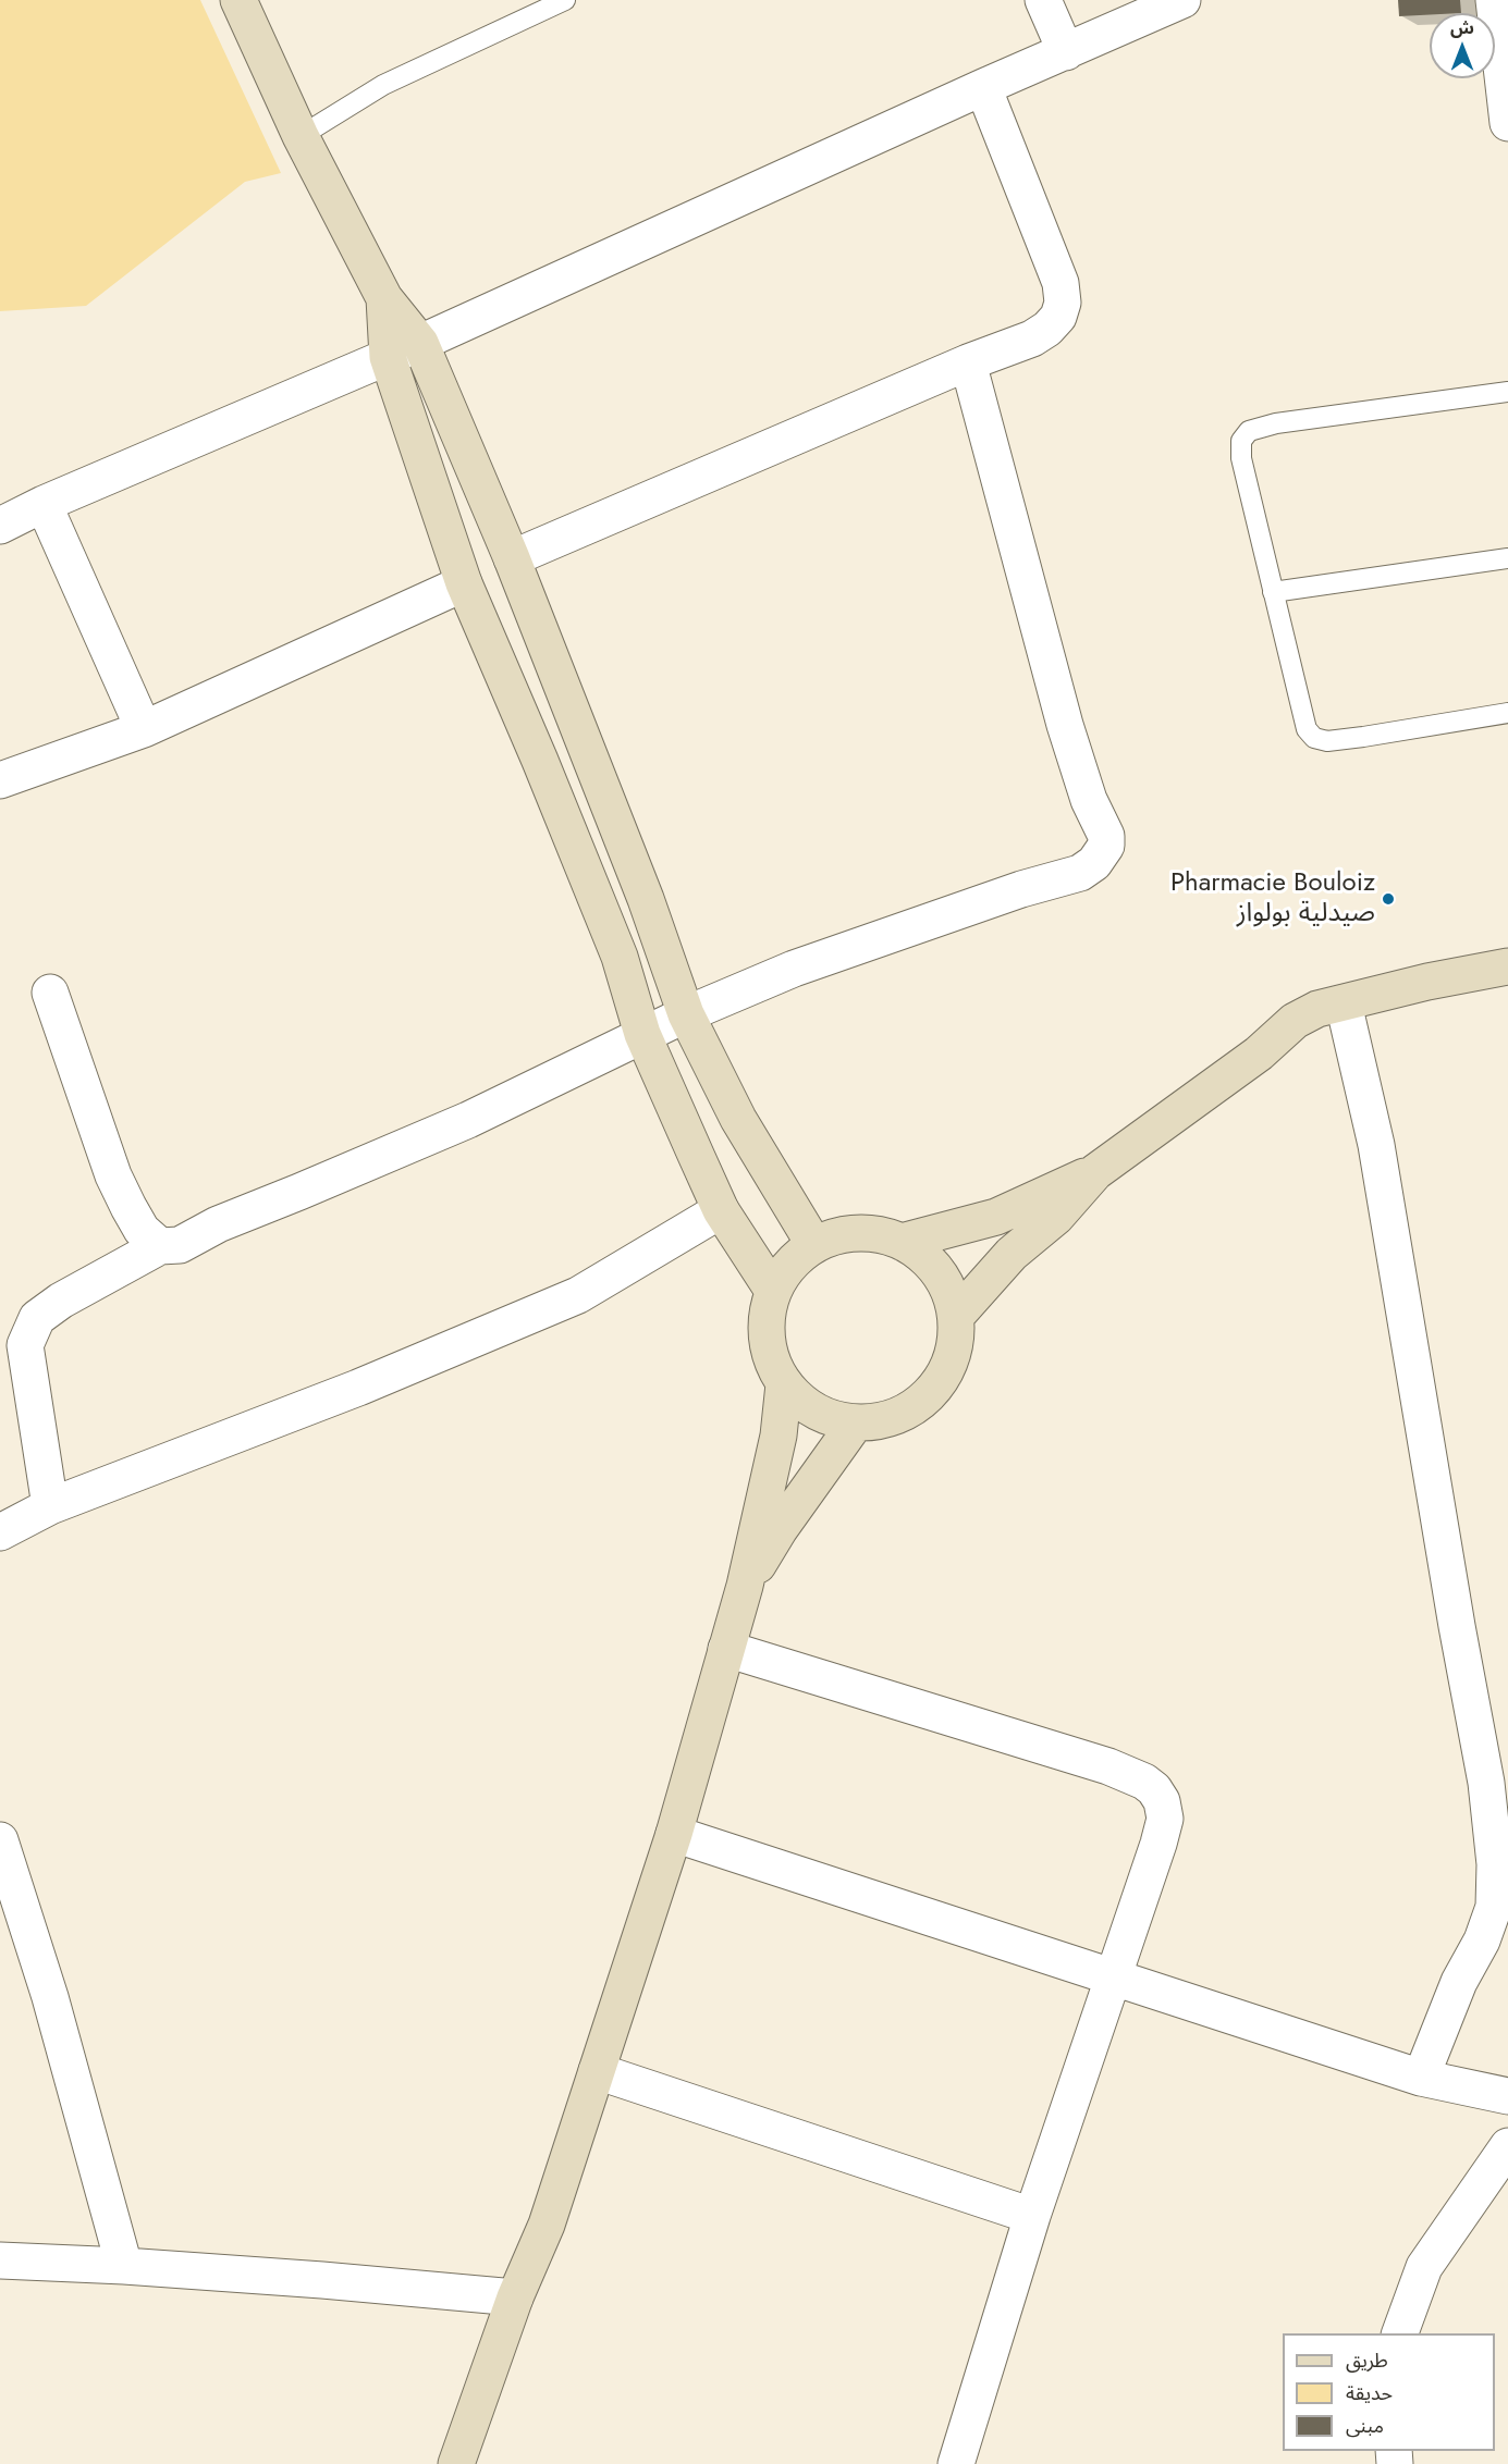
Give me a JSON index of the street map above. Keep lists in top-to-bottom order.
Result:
{
  "places": ["Pharmacie Bouloiz صيدلية بولواز"],
  "legend": ["طريق", "حديقة", "مبنى"],
  "north": "top"
}
